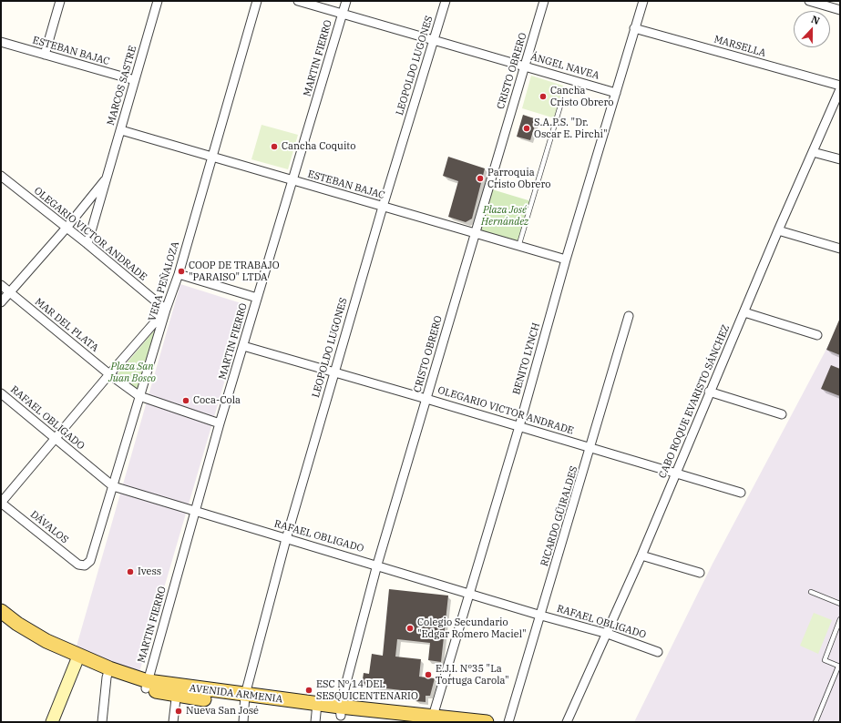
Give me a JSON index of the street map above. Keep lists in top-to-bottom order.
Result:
{
  "streets": {
    "main road": ["AVENIDA ARMENIA"],
    "street": [
      "MARSELLA",
      "ESTEBAN BAJAC",
      "MARTIN FIERRO",
      "LEOPOLDO LUGONES",
      "ÁNGEL NAVEA",
      "CRISTO OBRERO",
      "MARCOS SASTRE",
      "OLEGARIO VICTOR ANDRADE",
      "VERA PEÑALOZA",
      "MAR DEL PLATA",
      "BENITO LYNCH",
      "CABO ROQUE EVARISTO SÁNCHEZ",
      "RAFAEL OBLIGADO",
      "RICARDO GÜIRALDES",
      "DÁVALOS"
    ]
  },
  "crossings": [
    ["MARSELLA", "BENITO LYNCH"],
    ["ESTEBAN BAJAC", "MARTIN FIERRO"],
    ["ESTEBAN BAJAC", "LEOPOLDO LUGONES"],
    ["ESTEBAN BAJAC", "CRISTO OBRERO"],
    ["ESTEBAN BAJAC", "MARCOS SASTRE"],
    ["ESTEBAN BAJAC", "VERA PEÑALOZA"],
    ["ESTEBAN BAJAC", "BENITO LYNCH"],
    ["MARTIN FIERRO", "ÁNGEL NAVEA"],
    ["MARTIN FIERRO", "OLEGARIO VICTOR ANDRADE"],
    ["MARTIN FIERRO", "MAR DEL PLATA"],
    ["MARTIN FIERRO", "RAFAEL OBLIGADO"],
    ["MARTIN FIERRO", "AVENIDA ARMENIA"],
    ["LEOPOLDO LUGONES", "ÁNGEL NAVEA"],
    ["LEOPOLDO LUGONES", "OLEGARIO VICTOR ANDRADE"],
    ["LEOPOLDO LUGONES", "RAFAEL OBLIGADO"],
    ["LEOPOLDO LUGONES", "AVENIDA ARMENIA"],
    ["ÁNGEL NAVEA", "CRISTO OBRERO"],
    ["ÁNGEL NAVEA", "BENITO LYNCH"],
    ["CRISTO OBRERO", "OLEGARIO VICTOR ANDRADE"],
    ["CRISTO OBRERO", "RAFAEL OBLIGADO"],
    ["CRISTO OBRERO", "AVENIDA ARMENIA"],
    ["MARCOS SASTRE", "OLEGARIO VICTOR ANDRADE"],
    ["MARCOS SASTRE", "MAR DEL PLATA"],
    ["OLEGARIO VICTOR ANDRADE", "VERA PEÑALOZA"],
    ["OLEGARIO VICTOR ANDRADE", "BENITO LYNCH"],
    ["OLEGARIO VICTOR ANDRADE", "CABO ROQUE EVARISTO SÁNCHEZ"],
    ["OLEGARIO VICTOR ANDRADE", "RICARDO GÜIRALDES"],
    ["VERA PEÑALOZA", "MAR DEL PLATA"],
    ["VERA PEÑALOZA", "RAFAEL OBLIGADO"],
    ["VERA PEÑALOZA", "DÁVALOS"],
    ["BENITO LYNCH", "RAFAEL OBLIGADO"],
    ["BENITO LYNCH", "AVENIDA ARMENIA"],
    ["CABO ROQUE EVARISTO SÁNCHEZ", "RAFAEL OBLIGADO"],
    ["RAFAEL OBLIGADO", "RICARDO GÜIRALDES"]
  ],
  "parks": ["Plaza José Hernández", "Plaza San Juan Bosco"],
  "places": [
    "Cancha Cristo Obrero",
    "S.A.P.S. \"Dr. Oscar E. Pirchi\"",
    "Cancha Coquito",
    "Parroquia Cristo Obrero",
    "COOP DE TRABAJO \"PARAISO\" LTDA",
    "Coca-Cola",
    "Ivess",
    "Colegio Secundario \"Edgar Romero Maciel\"",
    "E.J.I. Nº35 \"La Tortuga Carola\"",
    "ESC Nº 14 DEL SESQUICENTENARIO",
    "Nueva San José"
  ],
  "north": "top"
}
